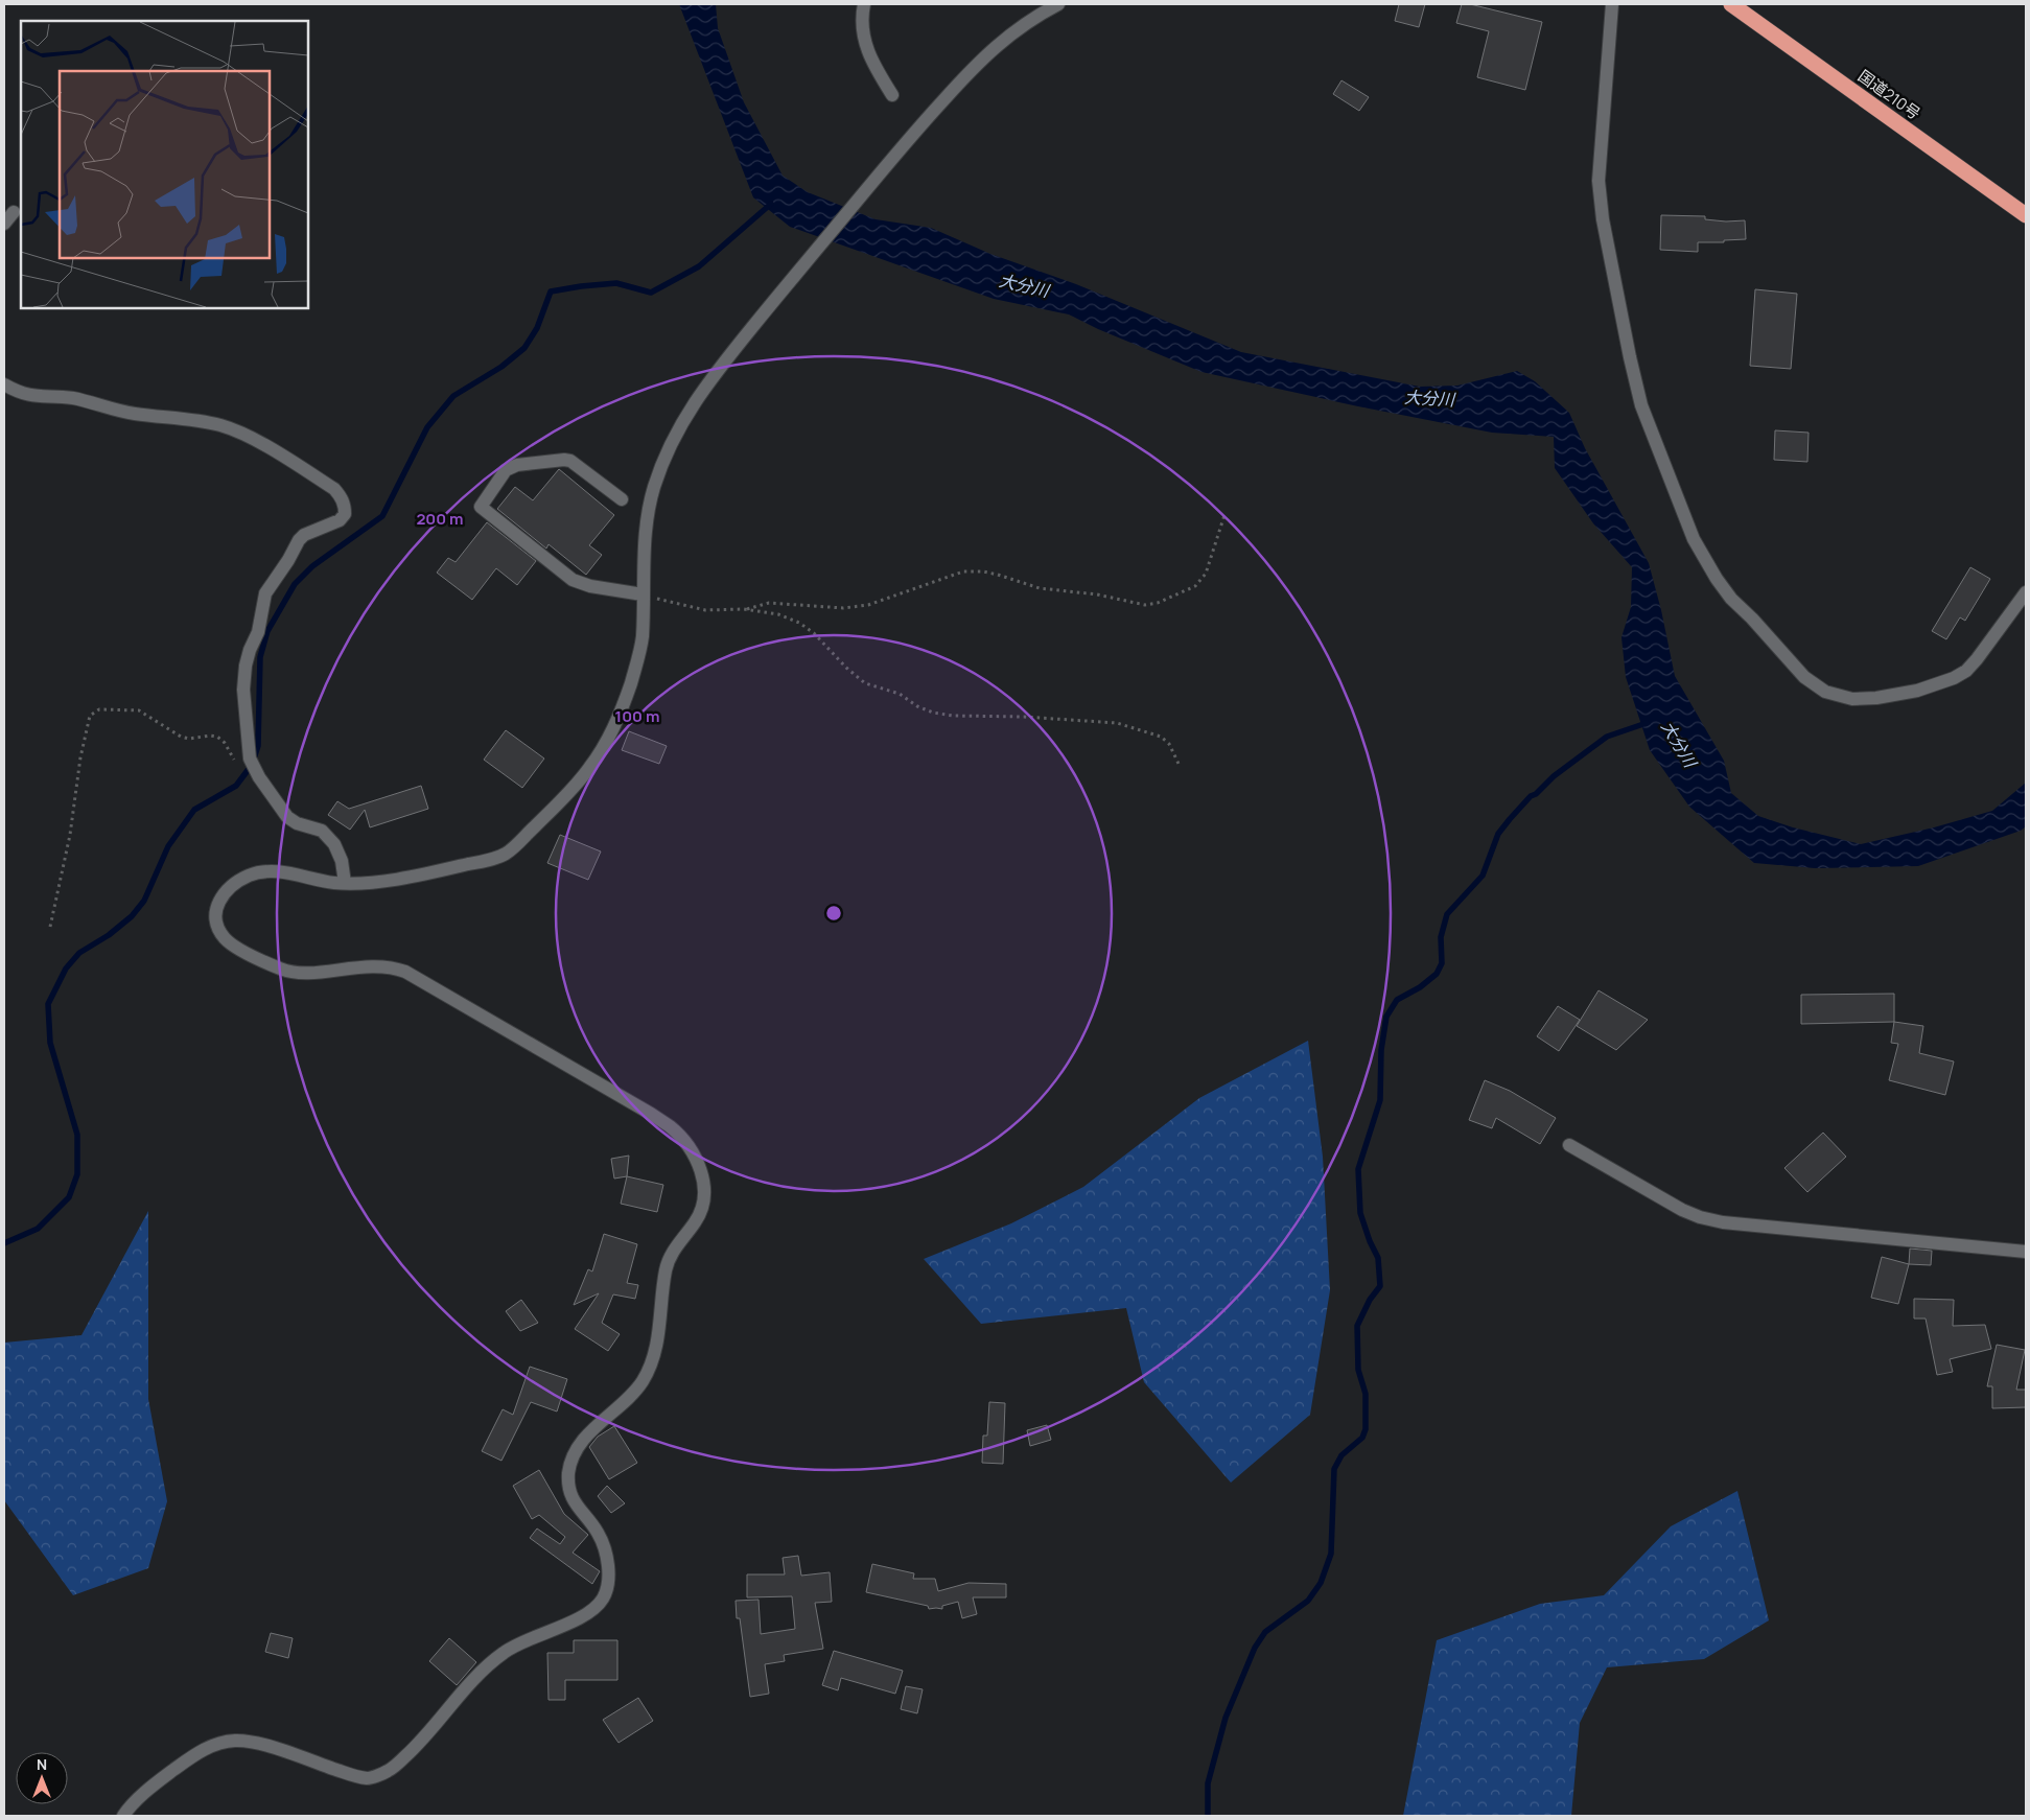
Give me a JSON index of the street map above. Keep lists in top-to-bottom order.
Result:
{
  "streets": {
    "highway": ["国道210号"]
  },
  "water": ["大分川"],
  "north": "top",
  "rings": ["200 m", "100 m"]
}
